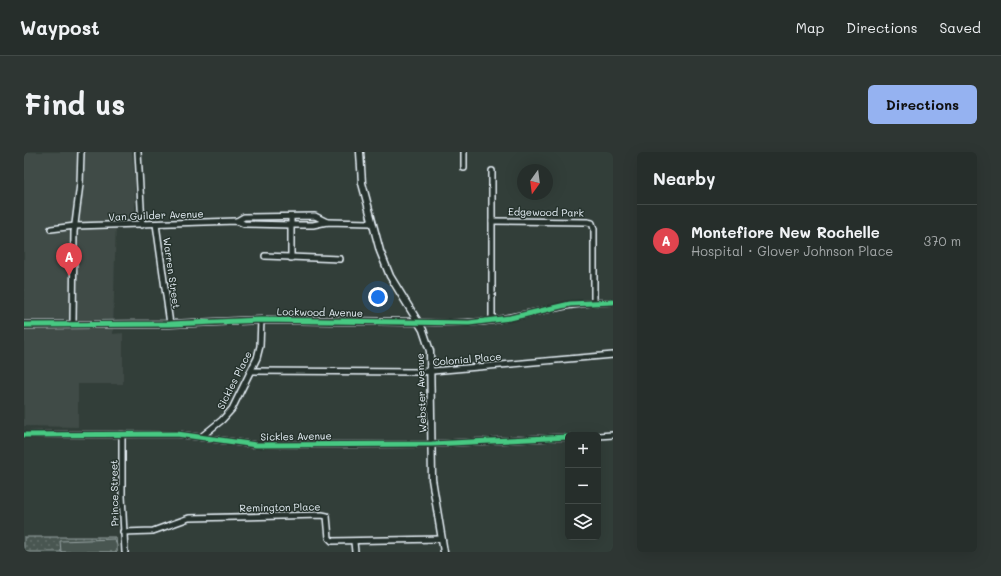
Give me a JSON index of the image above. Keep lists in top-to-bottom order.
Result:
{
  "streets": {
    "street": [
      "Edgewood Park",
      "Van Guilder Avenue",
      "Warren Street",
      "Lockwood Avenue",
      "Colonial Place",
      "Sickles Place",
      "Webster Avenue",
      "Sickles Avenue",
      "Prince Street",
      "Remington Place"
    ]
  },
  "crossings": [
    ["Edgewood Park", "Lockwood Avenue"],
    ["Van Guilder Avenue", "Warren Street"],
    ["Van Guilder Avenue", "Webster Avenue"],
    ["Warren Street", "Lockwood Avenue"],
    ["Lockwood Avenue", "Sickles Place"],
    ["Lockwood Avenue", "Webster Avenue"],
    ["Colonial Place", "Sickles Place"],
    ["Colonial Place", "Webster Avenue"],
    ["Sickles Place", "Sickles Avenue"],
    ["Webster Avenue", "Sickles Avenue"],
    ["Webster Avenue", "Remington Place"],
    ["Sickles Avenue", "Prince Street"],
    ["Prince Street", "Remington Place"]
  ],
  "north": "bottom",
  "page": {
    "header": "Waypost",
    "nav": ["Map", "Directions", "Saved"],
    "buttons": "Directions",
    "title": "Find us",
    "heading": "Nearby",
    "list": [
      {
        "mark": "A",
        "name": "Montefiore New Rochelle",
        "note": "Hospital · Glover Johnson Place",
        "value": "370 m"
      }
    ],
    "pins": "A",
    "map_buttons": ["+", "−"]
  }
}
